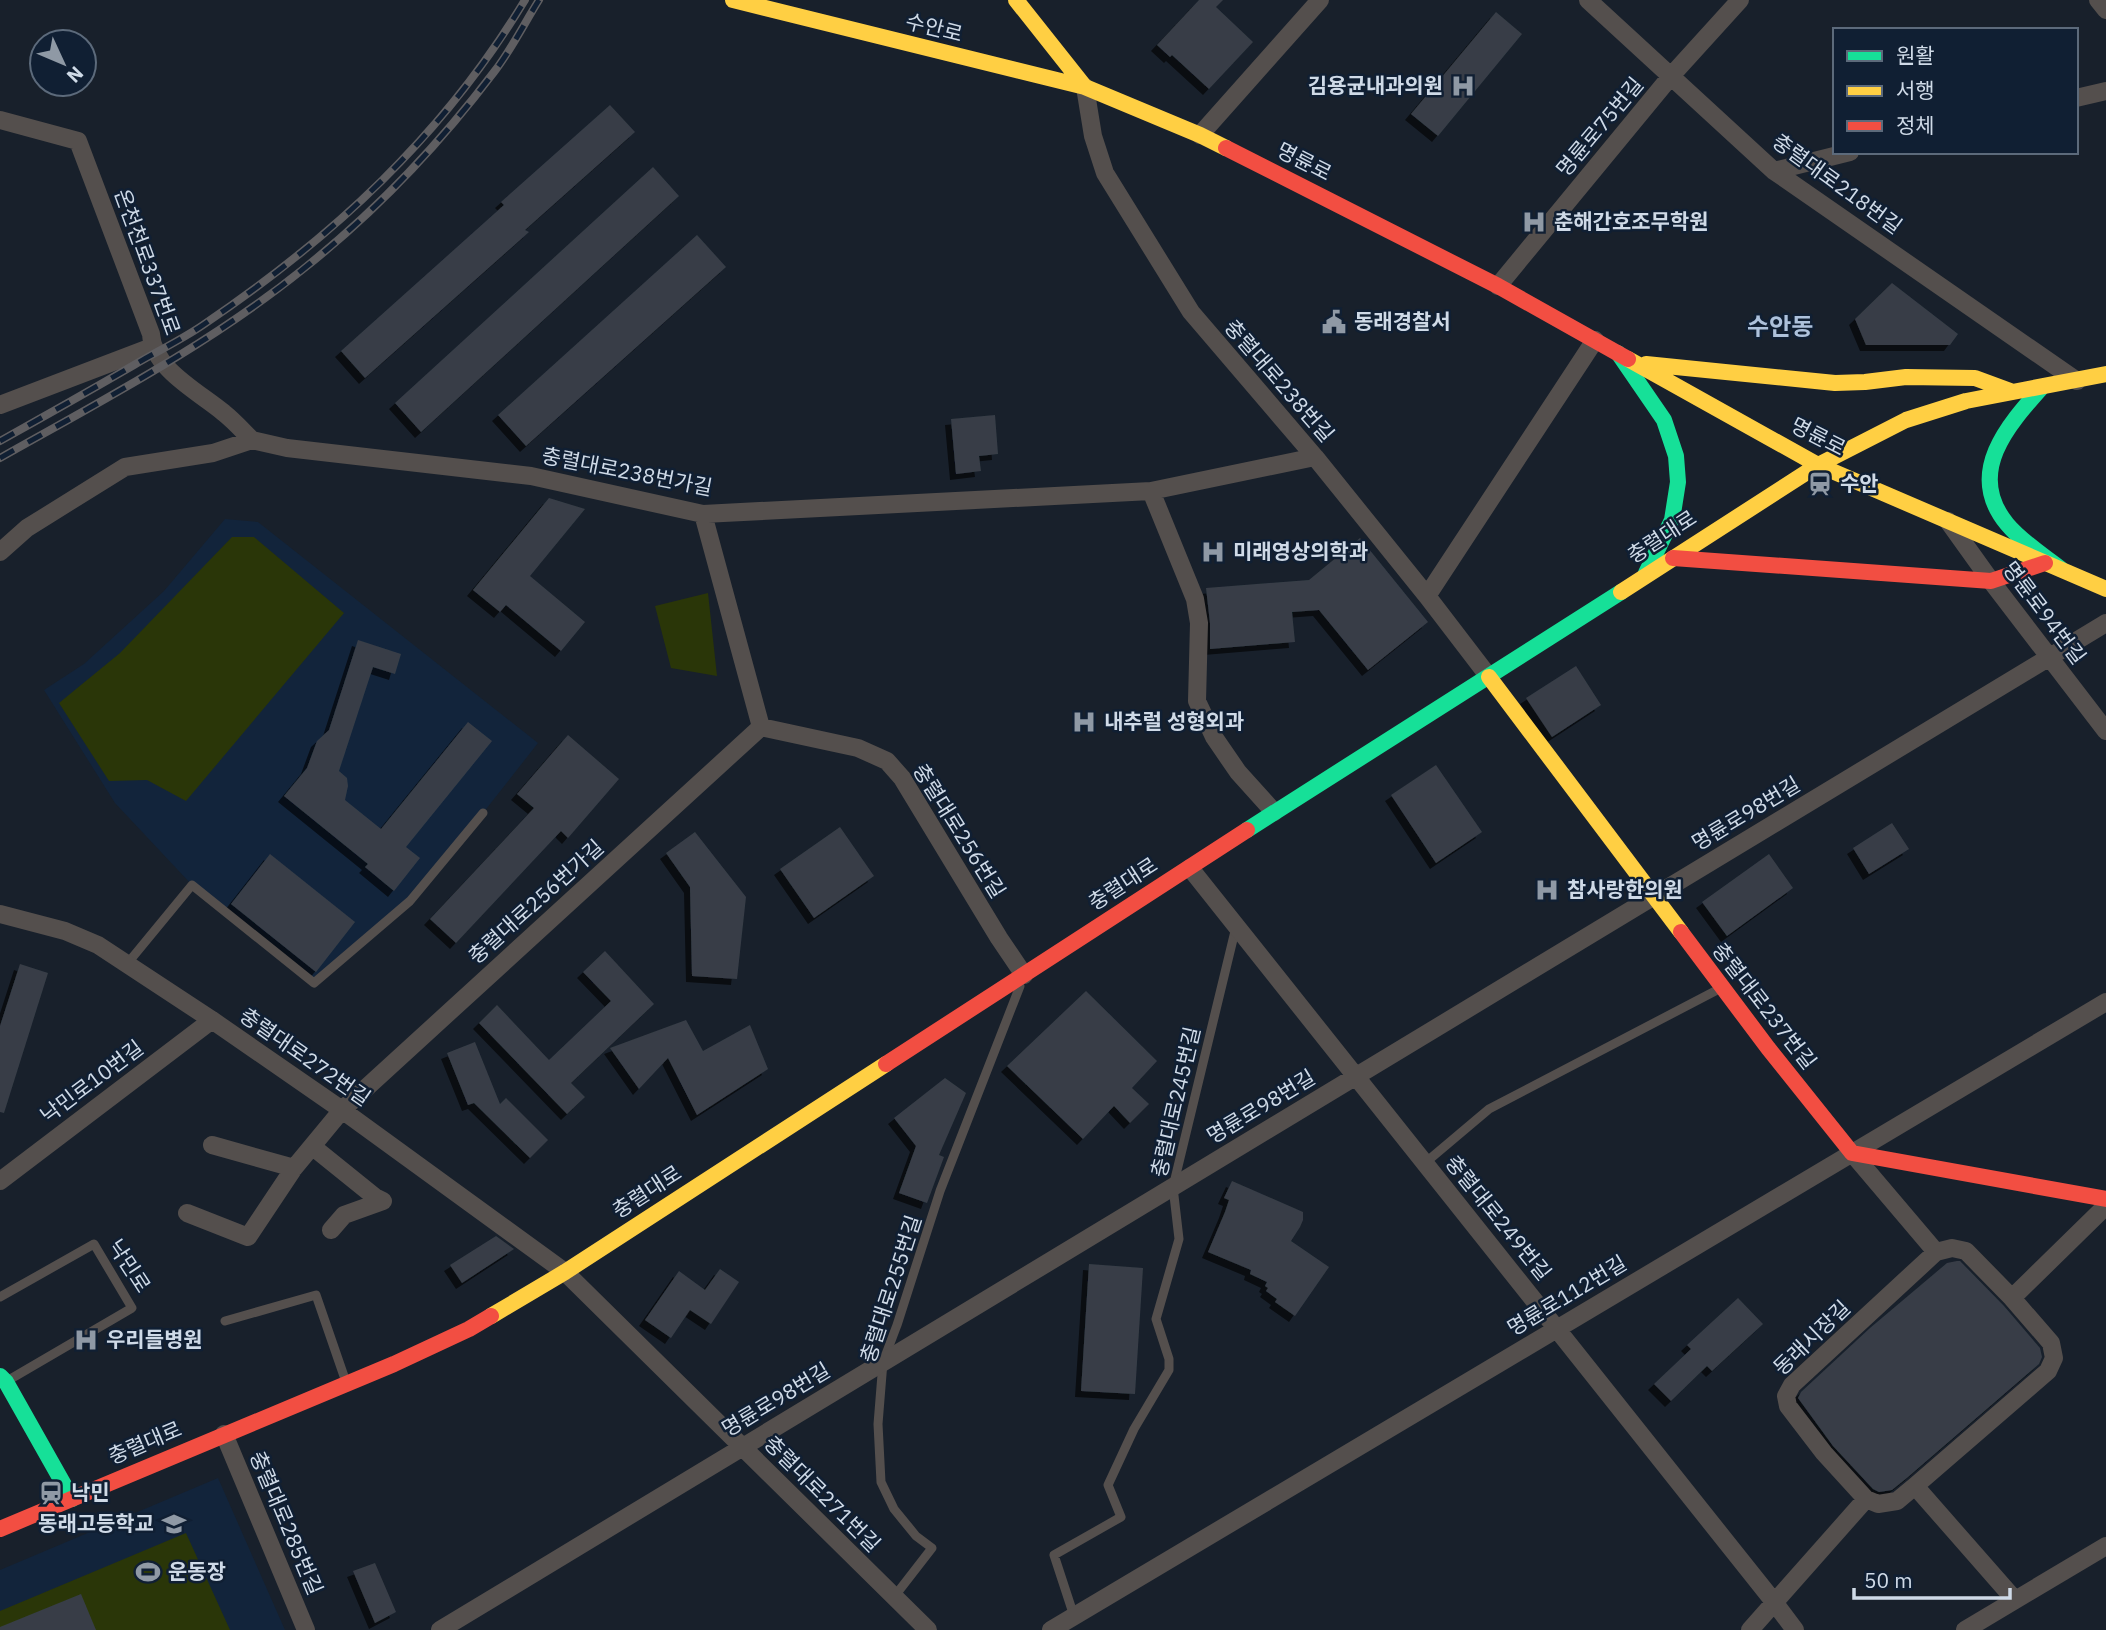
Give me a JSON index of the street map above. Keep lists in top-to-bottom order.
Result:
{
  "streets": {
    "main road": [
      "수안로",
      "명륜로",
      "충렬대로",
      "충렬대로237번길",
      "낙민로"
    ],
    "street": [
      "명륜로75번길",
      "충렬대로218번길",
      "온천천로337번로",
      "충렬대로238번길",
      "충렬대로238번가길",
      "명륜로94번길",
      "명륜로98번길",
      "충렬대로256번길",
      "충렬대로256번가길",
      "충렬대로272번길",
      "낙민로10번길",
      "충렬대로249번길",
      "명륜로112번길",
      "동래시장길",
      "충렬대로271번길",
      "충렬대로285번길"
    ],
    "lane": ["충렬대로245번길", "충렬대로255번길"]
  },
  "crossings": [
    ["수안로", "명륜로"],
    ["수안로", "충렬대로238번길"],
    ["명륜로75번길", "명륜로"],
    ["명륜로75번길", "충렬대로218번길"],
    ["명륜로", "충렬대로238번길"],
    ["명륜로", "충렬대로"],
    ["명륜로", "명륜로94번길"],
    ["충렬대로218번길", "충렬대로"],
    ["온천천로337번로", "충렬대로238번가길"],
    ["충렬대로238번길", "충렬대로238번가길"],
    ["충렬대로238번길", "충렬대로"],
    ["충렬대로238번길", "충렬대로237번길"],
    ["충렬대로", "충렬대로256번길"],
    ["충렬대로", "충렬대로237번길"],
    ["충렬대로", "충렬대로272번길"],
    ["충렬대로", "충렬대로249번길"],
    ["충렬대로", "낙민로"],
    ["충렬대로", "충렬대로255번길"],
    ["충렬대로", "충렬대로271번길"],
    ["충렬대로", "충렬대로285번길"],
    ["명륜로94번길", "명륜로98번길"],
    ["명륜로98번길", "충렬대로237번길"],
    ["명륜로98번길", "충렬대로245번길"],
    ["명륜로98번길", "충렬대로249번길"],
    ["명륜로98번길", "충렬대로255번길"],
    ["명륜로98번길", "충렬대로271번길"],
    ["충렬대로256번길", "충렬대로256번가길"],
    ["충렬대로256번길", "충렬대로255번길"],
    ["충렬대로256번가길", "충렬대로272번길"],
    ["충렬대로237번길", "명륜로112번길"],
    ["충렬대로272번길", "낙민로10번길"],
    ["충렬대로272번길", "충렬대로271번길"],
    ["충렬대로245번길", "충렬대로249번길"],
    ["충렬대로245번길", "명륜로112번길"],
    ["충렬대로249번길", "명륜로112번길"],
    ["충렬대로255번길", "충렬대로271번길"]
  ],
  "districts": ["수안동"],
  "places": {
    "hospital": [
      "김용균내과의원",
      "춘해간호조무학원",
      "미래영상의학과",
      "내추럴 성형외과",
      "참사랑한의원",
      "우리들병원"
    ],
    "public building": ["동래경찰서"],
    "station": ["수안", "낙민"],
    "school or university": ["동래고등학교"],
    "sports": ["운동장"]
  },
  "legend": ["원활", "서행", "정체"],
  "scale_bar": "50 m",
  "north": "bottom right"
}
